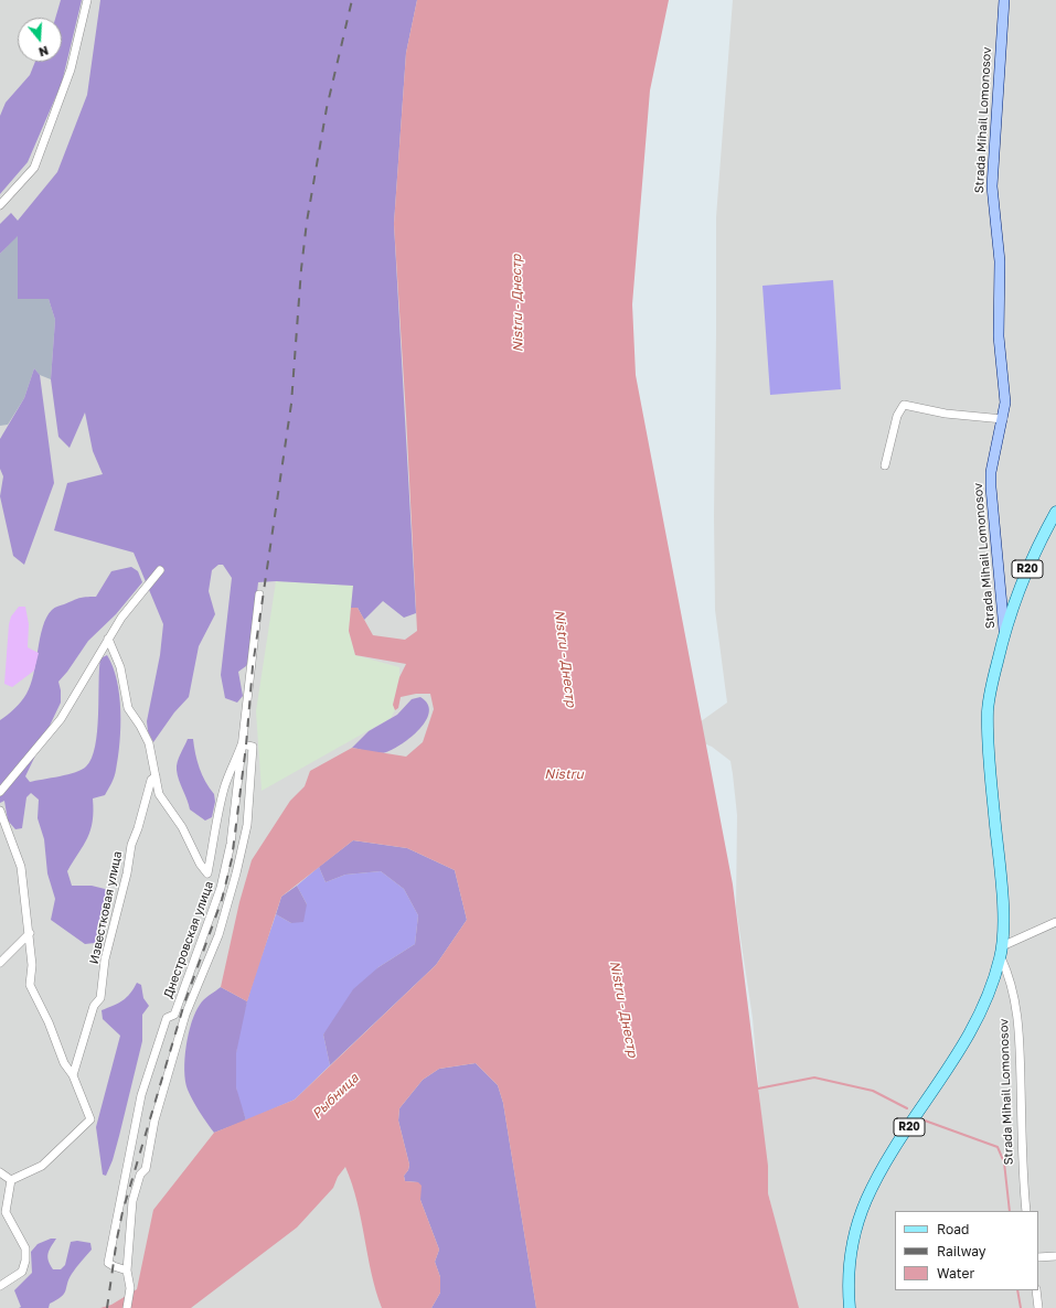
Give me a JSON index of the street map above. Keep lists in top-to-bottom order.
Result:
{
  "streets": {
    "main road": ["Strada Mihail Lomonosov", "R20"],
    "street": ["Известковая улица", "Днестровская улица"]
  },
  "crossings": [
    ["Strada Mihail Lomonosov", "R20"]
  ],
  "water": ["Nistru - Днестр", "Nistru", "Рыбница"],
  "legend": ["Road", "Railway", "Water"],
  "north": "bottom"
}
